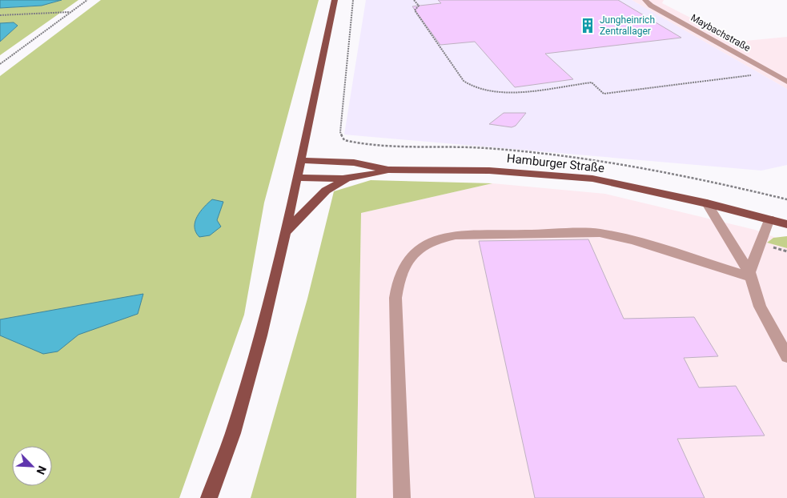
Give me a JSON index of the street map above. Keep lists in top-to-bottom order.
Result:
{
  "streets": {
    "main road": ["Hamburger Straße"],
    "street": ["Maybachstraße"]
  },
  "places": {
    "building": ["Jungheinrich Zentrallager"]
  },
  "north": "bottom right"
}
